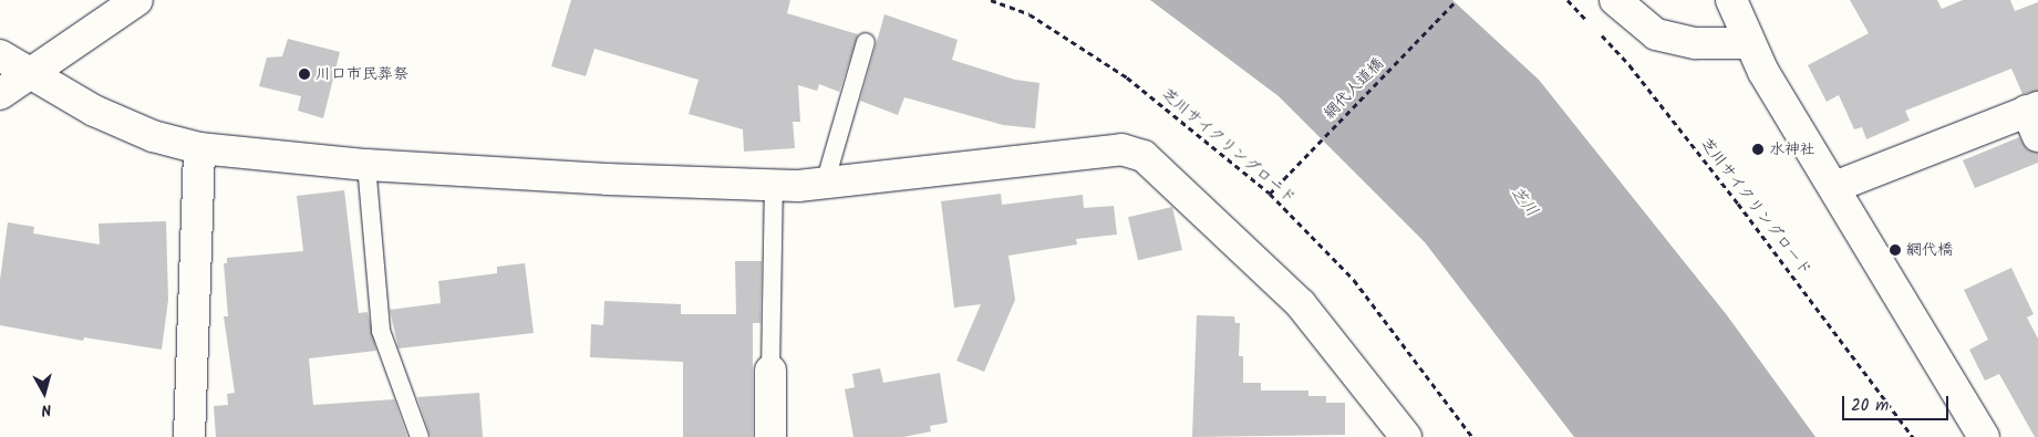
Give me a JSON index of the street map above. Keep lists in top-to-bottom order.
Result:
{
  "streets": {
    "path": ["網代人道橋", "芝川サイクリングロード"]
  },
  "crossings": [
    ["網代人道橋", "芝川サイクリングロード"]
  ],
  "water": ["芝川"],
  "places": ["川口市民葬祭", "水神社", "網代橋"],
  "scale_bar": "20 m",
  "north": "bottom"
}
